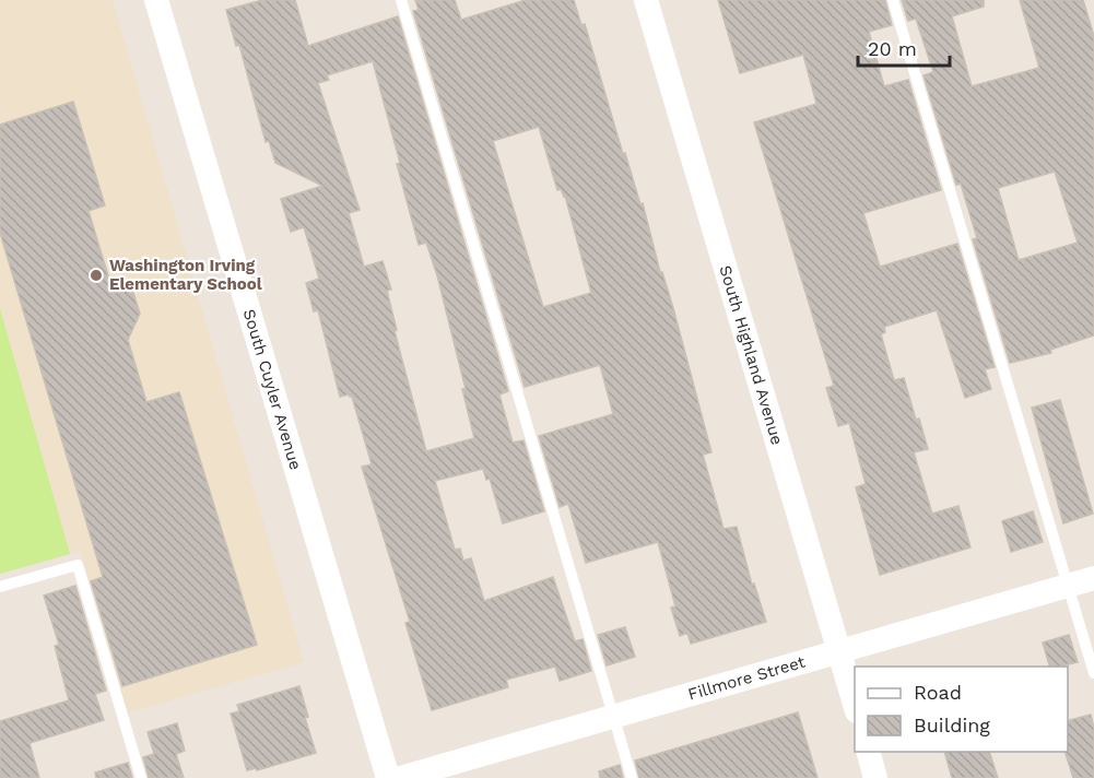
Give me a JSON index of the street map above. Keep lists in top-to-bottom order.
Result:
{
  "streets": {
    "street": ["South Highland Avenue", "South Cuyler Avenue", "Fillmore Street"]
  },
  "crossings": [
    ["South Highland Avenue", "Fillmore Street"]
  ],
  "places": ["Washington Irving Elementary School"],
  "legend": ["Road", "Building"],
  "scale_bar": "20 m"
}
